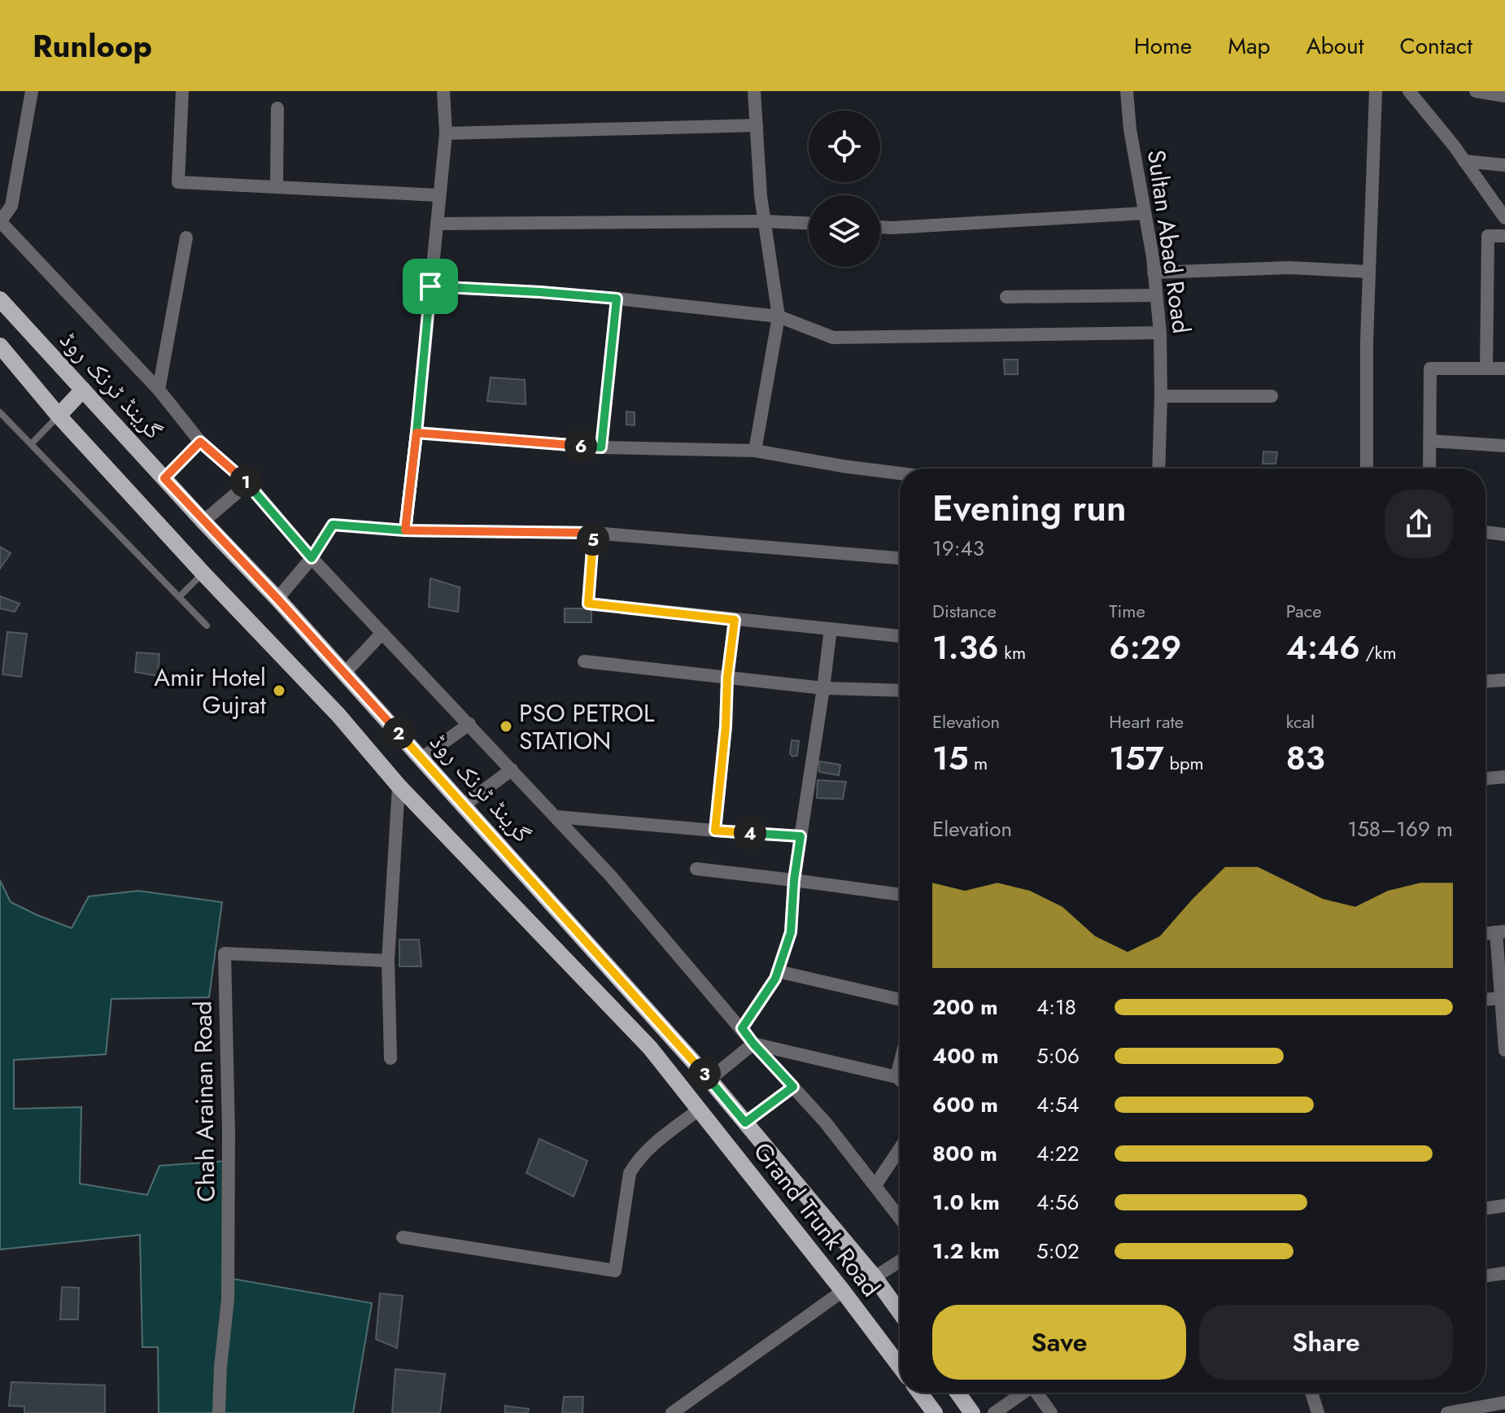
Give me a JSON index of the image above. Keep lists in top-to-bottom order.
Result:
{
  "streets": {
    "main road": ["گرینڈ ٹرنک روڈ", "Grand Trunk Road"],
    "street": ["Sultan Abad Road", "Chah Arainan Road"]
  },
  "places": ["Amir Hotel Gujrat", "PSO PETROL STATION"],
  "page": {
    "header": "Runloop",
    "nav": [
      "Home",
      "Map",
      "About",
      "Contact"
    ],
    "pins": [
      "6",
      "1",
      "5",
      "2",
      "4",
      "3"
    ],
    "heading": ["Evening run", "19:43"],
    "stats": [
      ["Distance", "1.36 km"],
      ["Time", "6:29"],
      ["Pace", "4:46 /km"],
      ["Elevation", "15 m"],
      ["Heart rate", "157 bpm"],
      ["kcal", "83"]
    ],
    "chart": ["Elevation", "158–169 m"],
    "list": [
      {
        "name": "200 m",
        "note": "4:18"
      },
      {
        "name": "400 m",
        "note": "5:06"
      },
      {
        "name": "600 m",
        "note": "4:54"
      },
      {
        "name": "800 m",
        "note": "4:22"
      },
      {
        "name": "1.0 km",
        "note": "4:56"
      },
      {
        "name": "1.2 km",
        "note": "5:02"
      }
    ],
    "buttons": ["Save", "Share"]
  }
}
